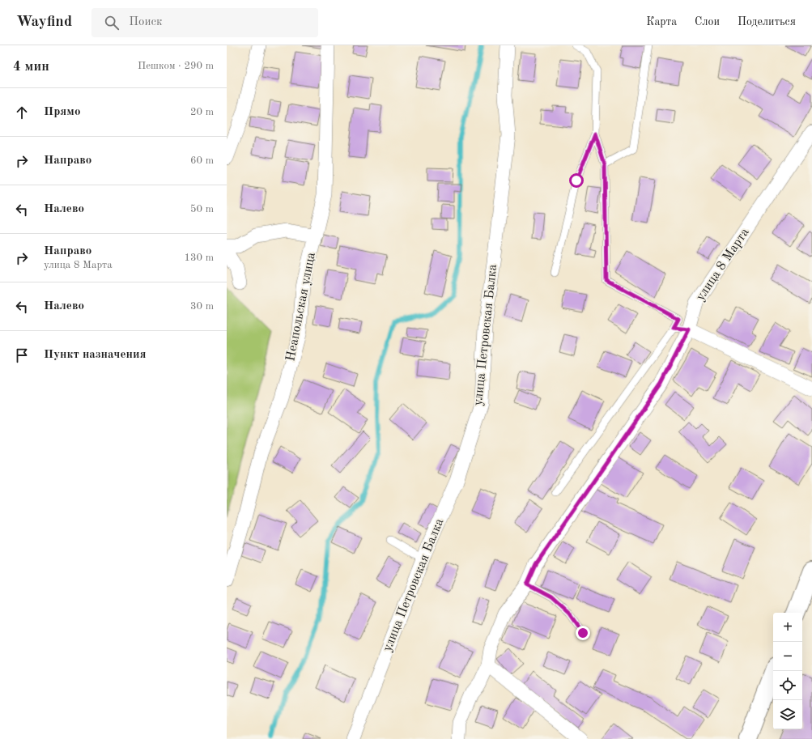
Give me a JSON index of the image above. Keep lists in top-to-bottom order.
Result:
{
  "streets": {
    "street": ["улица 8 Марта", "Неапольская улица", "улица Петровская Балка"]
  },
  "page": {
    "header": "Wayfind",
    "search": "Поиск",
    "nav": ["Карта", "Слои", "Поделиться"],
    "heading": ["4 мин", "Пешком · 290 m"],
    "list": [
      ["Прямо", "20 m"],
      ["Направо", "60 m"],
      ["Налево", "50 m"],
      ["Направо", "улица 8 Марта", "130 m"],
      ["Налево", "30 m"],
      "Пункт назначения"
    ],
    "map_buttons": ["+", "−"]
  }
}
